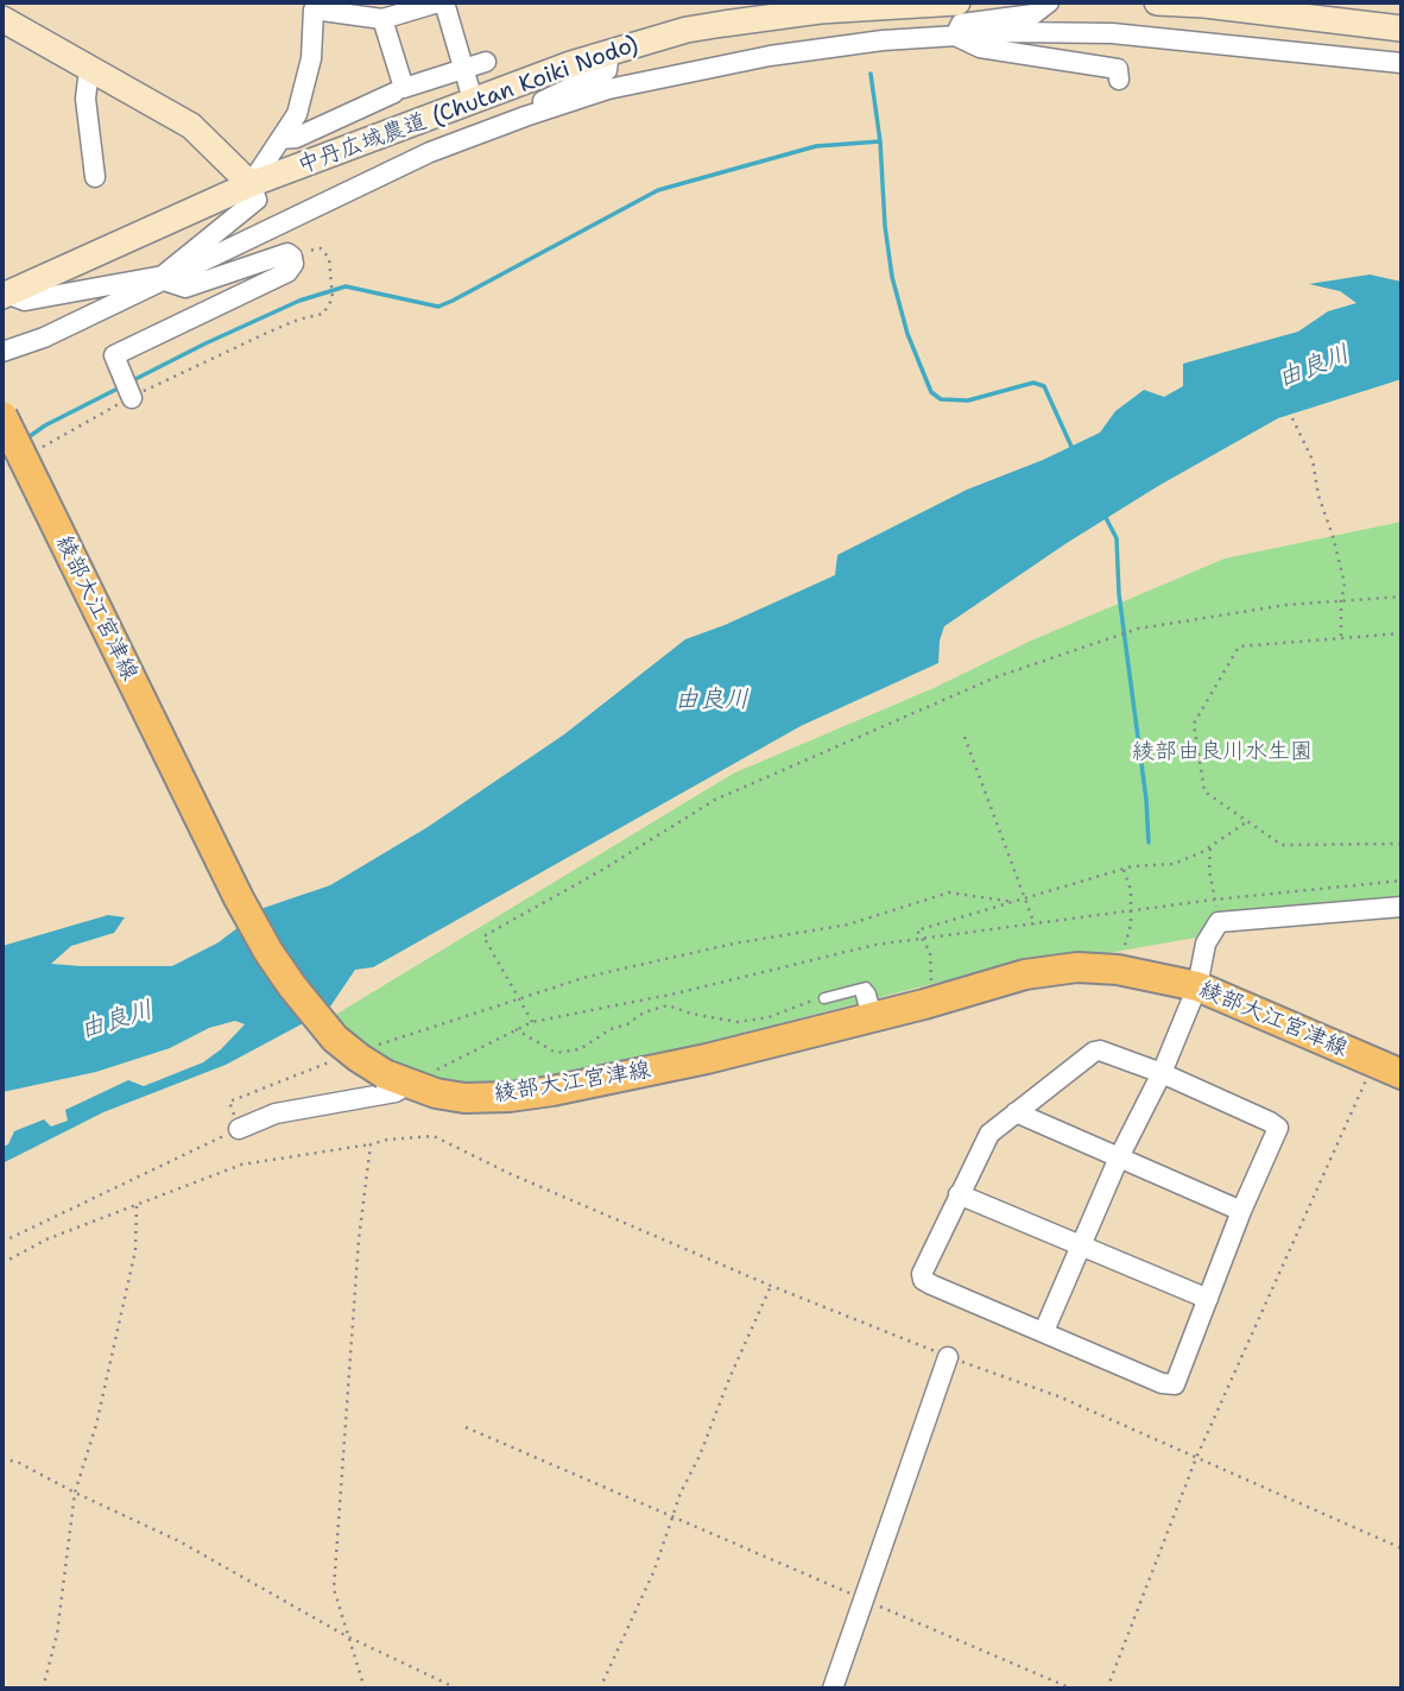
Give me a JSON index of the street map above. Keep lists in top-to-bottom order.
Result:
{
  "streets": {
    "main road": ["綾部大江宮津線"],
    "street": ["中丹広域農道 (Chutan Koiki Nodo)"]
  },
  "water": ["由良川"],
  "parks": ["綾部由良川水生園"]
}
